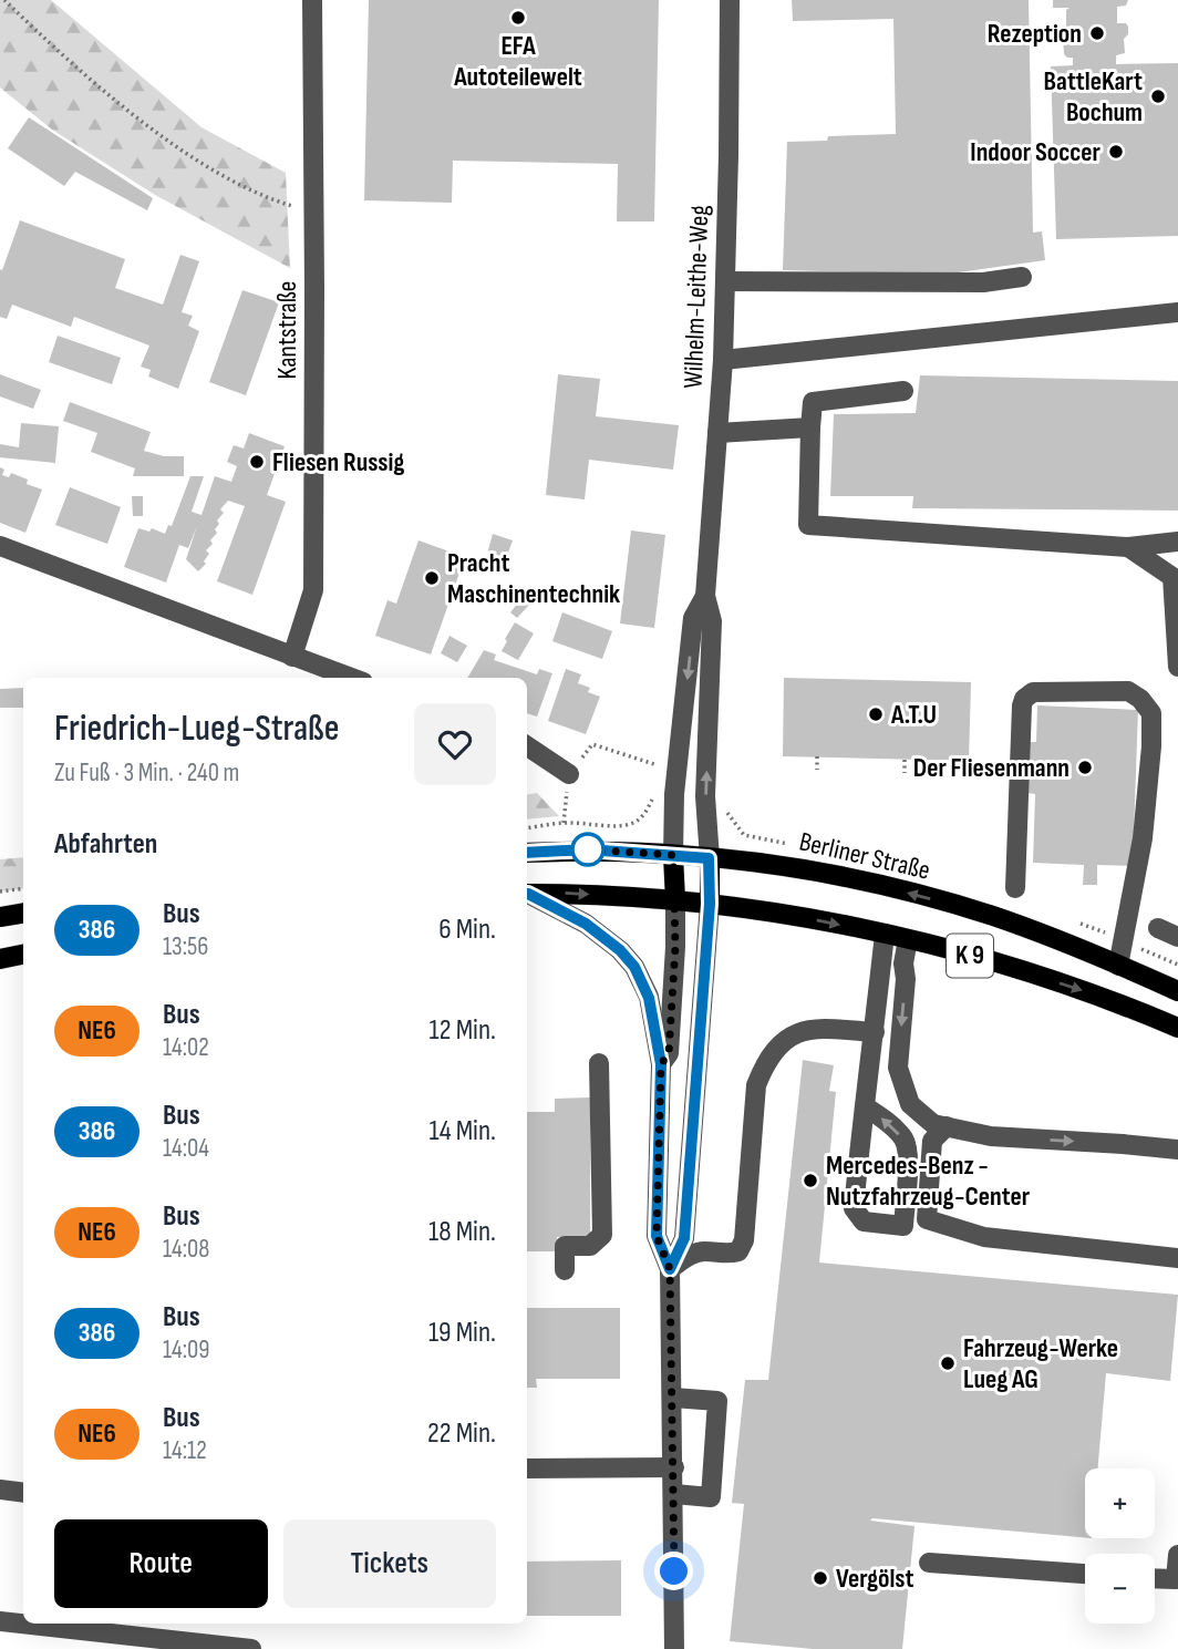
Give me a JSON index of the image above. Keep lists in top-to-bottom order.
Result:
{
  "streets": {
    "main road": ["Wilhelm-Leithe-Weg", "Berliner Straße", "K 9"],
    "street": ["Kantstraße"]
  },
  "crossings": [
    ["Wilhelm-Leithe-Weg", "Berliner Straße"],
    ["Wilhelm-Leithe-Weg", "K 9"]
  ],
  "places": [
    "EFA Autoteilewelt",
    "Rezeption",
    "BattleKart Bochum",
    "Indoor Soccer",
    "Fliesen Russig",
    "Pracht Maschinentechnik",
    "A.T.U",
    "Der Fliesenmann",
    "Mercedes-Benz - Nutzfahrzeug-Center",
    "Fahrzeug-Werke Lueg AG",
    "Vergölst"
  ],
  "lines": ["bus line 386"],
  "page": {
    "heading": [
      ["Friedrich-Lueg-Straße", "Zu Fuß · 3 Min. · 240 m"],
      "Abfahrten"
    ],
    "list": [
      {
        "mark": "386",
        "name": "Bus",
        "note": "13:56",
        "value": "6 Min."
      },
      {
        "mark": "NE6",
        "name": "Bus",
        "note": "14:02",
        "value": "12 Min."
      },
      {
        "mark": "386",
        "name": "Bus",
        "note": "14:04",
        "value": "14 Min."
      },
      {
        "mark": "NE6",
        "name": "Bus",
        "note": "14:08",
        "value": "18 Min."
      },
      {
        "mark": "386",
        "name": "Bus",
        "note": "14:09",
        "value": "19 Min."
      },
      {
        "mark": "NE6",
        "name": "Bus",
        "note": "14:12",
        "value": "22 Min."
      }
    ],
    "map_buttons": ["+", "−"],
    "buttons": ["Route", "Tickets"]
  }
}
